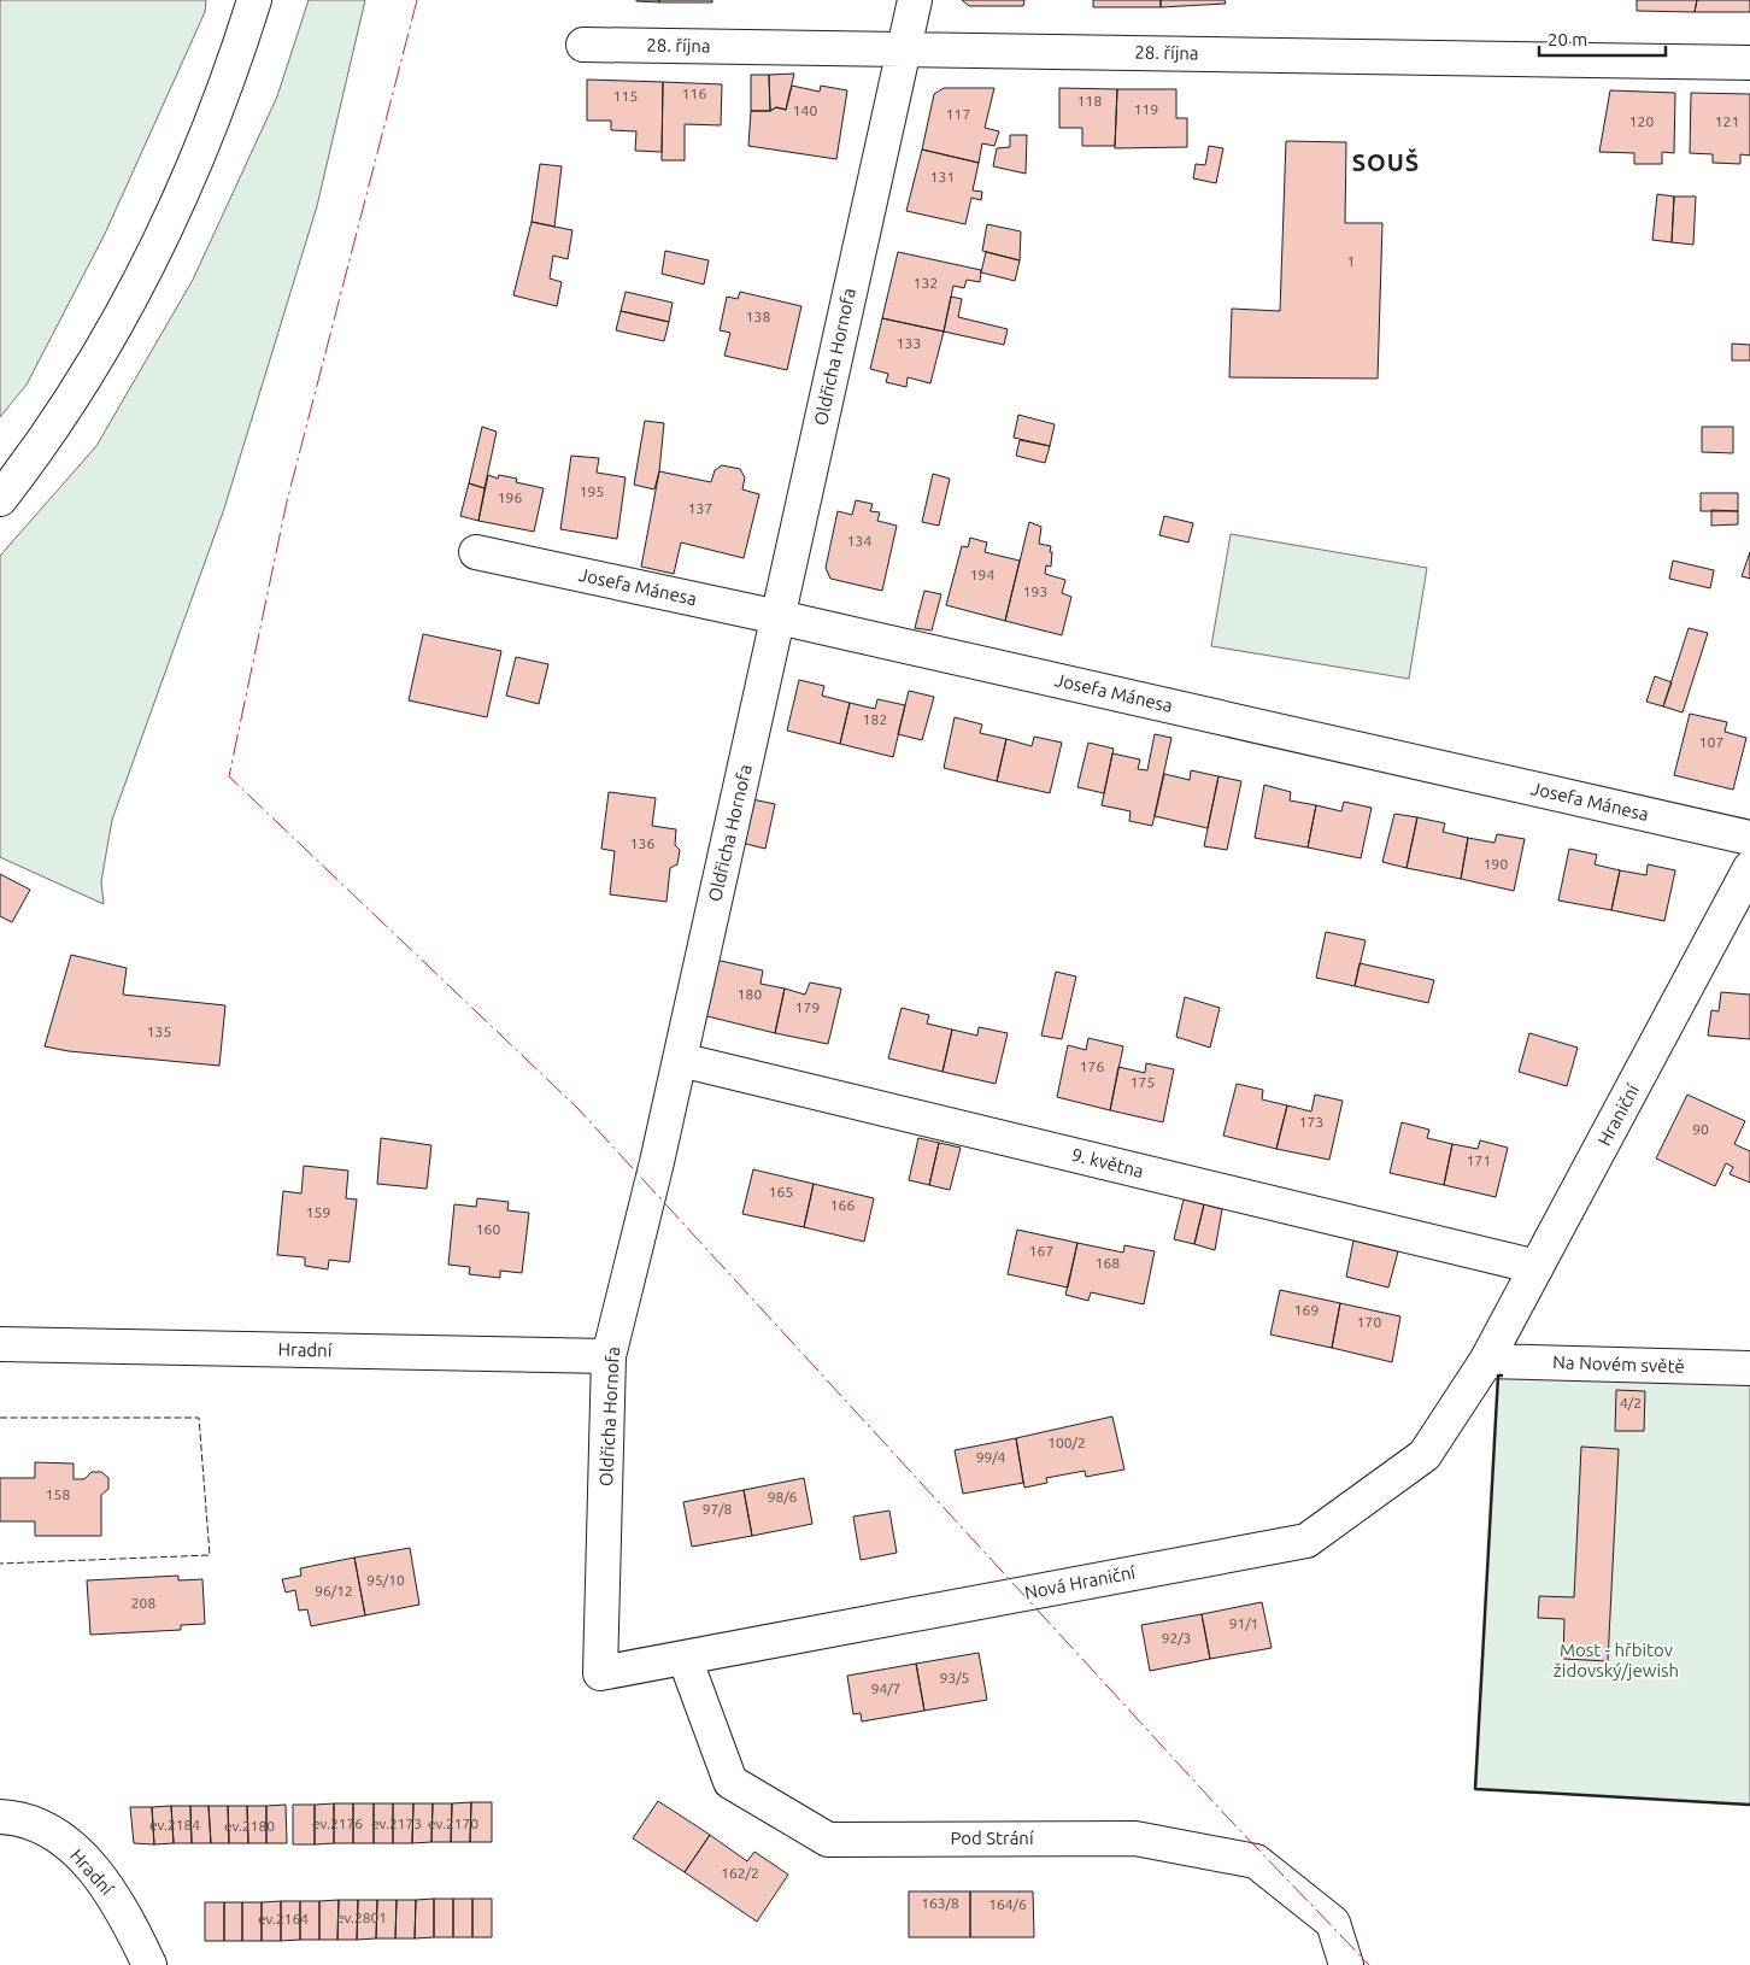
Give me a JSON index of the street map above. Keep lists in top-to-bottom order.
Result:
{
  "streets": {
    "street": [
      "28. října",
      "Oldřicha Hornofa",
      "Josefa Mánesa",
      "Hraniční",
      "9. května",
      "Hradní",
      "Na Novém světě",
      "Nová Hraniční",
      "Pod Strání"
    ]
  },
  "crossings": [
    ["28. října", "Oldřicha Hornofa"],
    ["Oldřicha Hornofa", "Josefa Mánesa"],
    ["Oldřicha Hornofa", "9. května"],
    ["Oldřicha Hornofa", "Hradní"],
    ["Oldřicha Hornofa", "Nová Hraniční"],
    ["Hraniční", "9. května"],
    ["Hraniční", "Na Novém světě"],
    ["Hraniční", "Nová Hraniční"],
    ["Na Novém světě", "Nová Hraniční"],
    ["Nová Hraniční", "Pod Strání"]
  ],
  "districts": ["SOUŠ"],
  "parks": ["Most - hřbitov židovský/jewish"],
  "house_numbers": [
    "116",
    "115",
    "118",
    "119",
    "140",
    "117",
    "120",
    "121",
    "131",
    "1",
    "132",
    "138",
    "133",
    "195",
    "196",
    "137",
    "134",
    "194",
    "193",
    "182",
    "107",
    "136",
    "190",
    "180",
    "179",
    "135",
    "176",
    "175",
    "173",
    "90",
    "171",
    "165",
    "166",
    "159",
    "160",
    "167",
    "168",
    "169",
    "170",
    "4/2",
    "100/2",
    "99/4",
    "158",
    "98/6",
    "97/8",
    "95/10",
    "96/12",
    "208",
    "91/1",
    "92/3",
    "93/5",
    "94/7",
    "ev.2176",
    "ev.2173",
    "ev.2170",
    "ev.2184",
    "ev.2180",
    "162/2",
    "163/8",
    "164/6",
    "ev.2801",
    "ev.2164"
  ],
  "scale_bar": "20 m"
}
